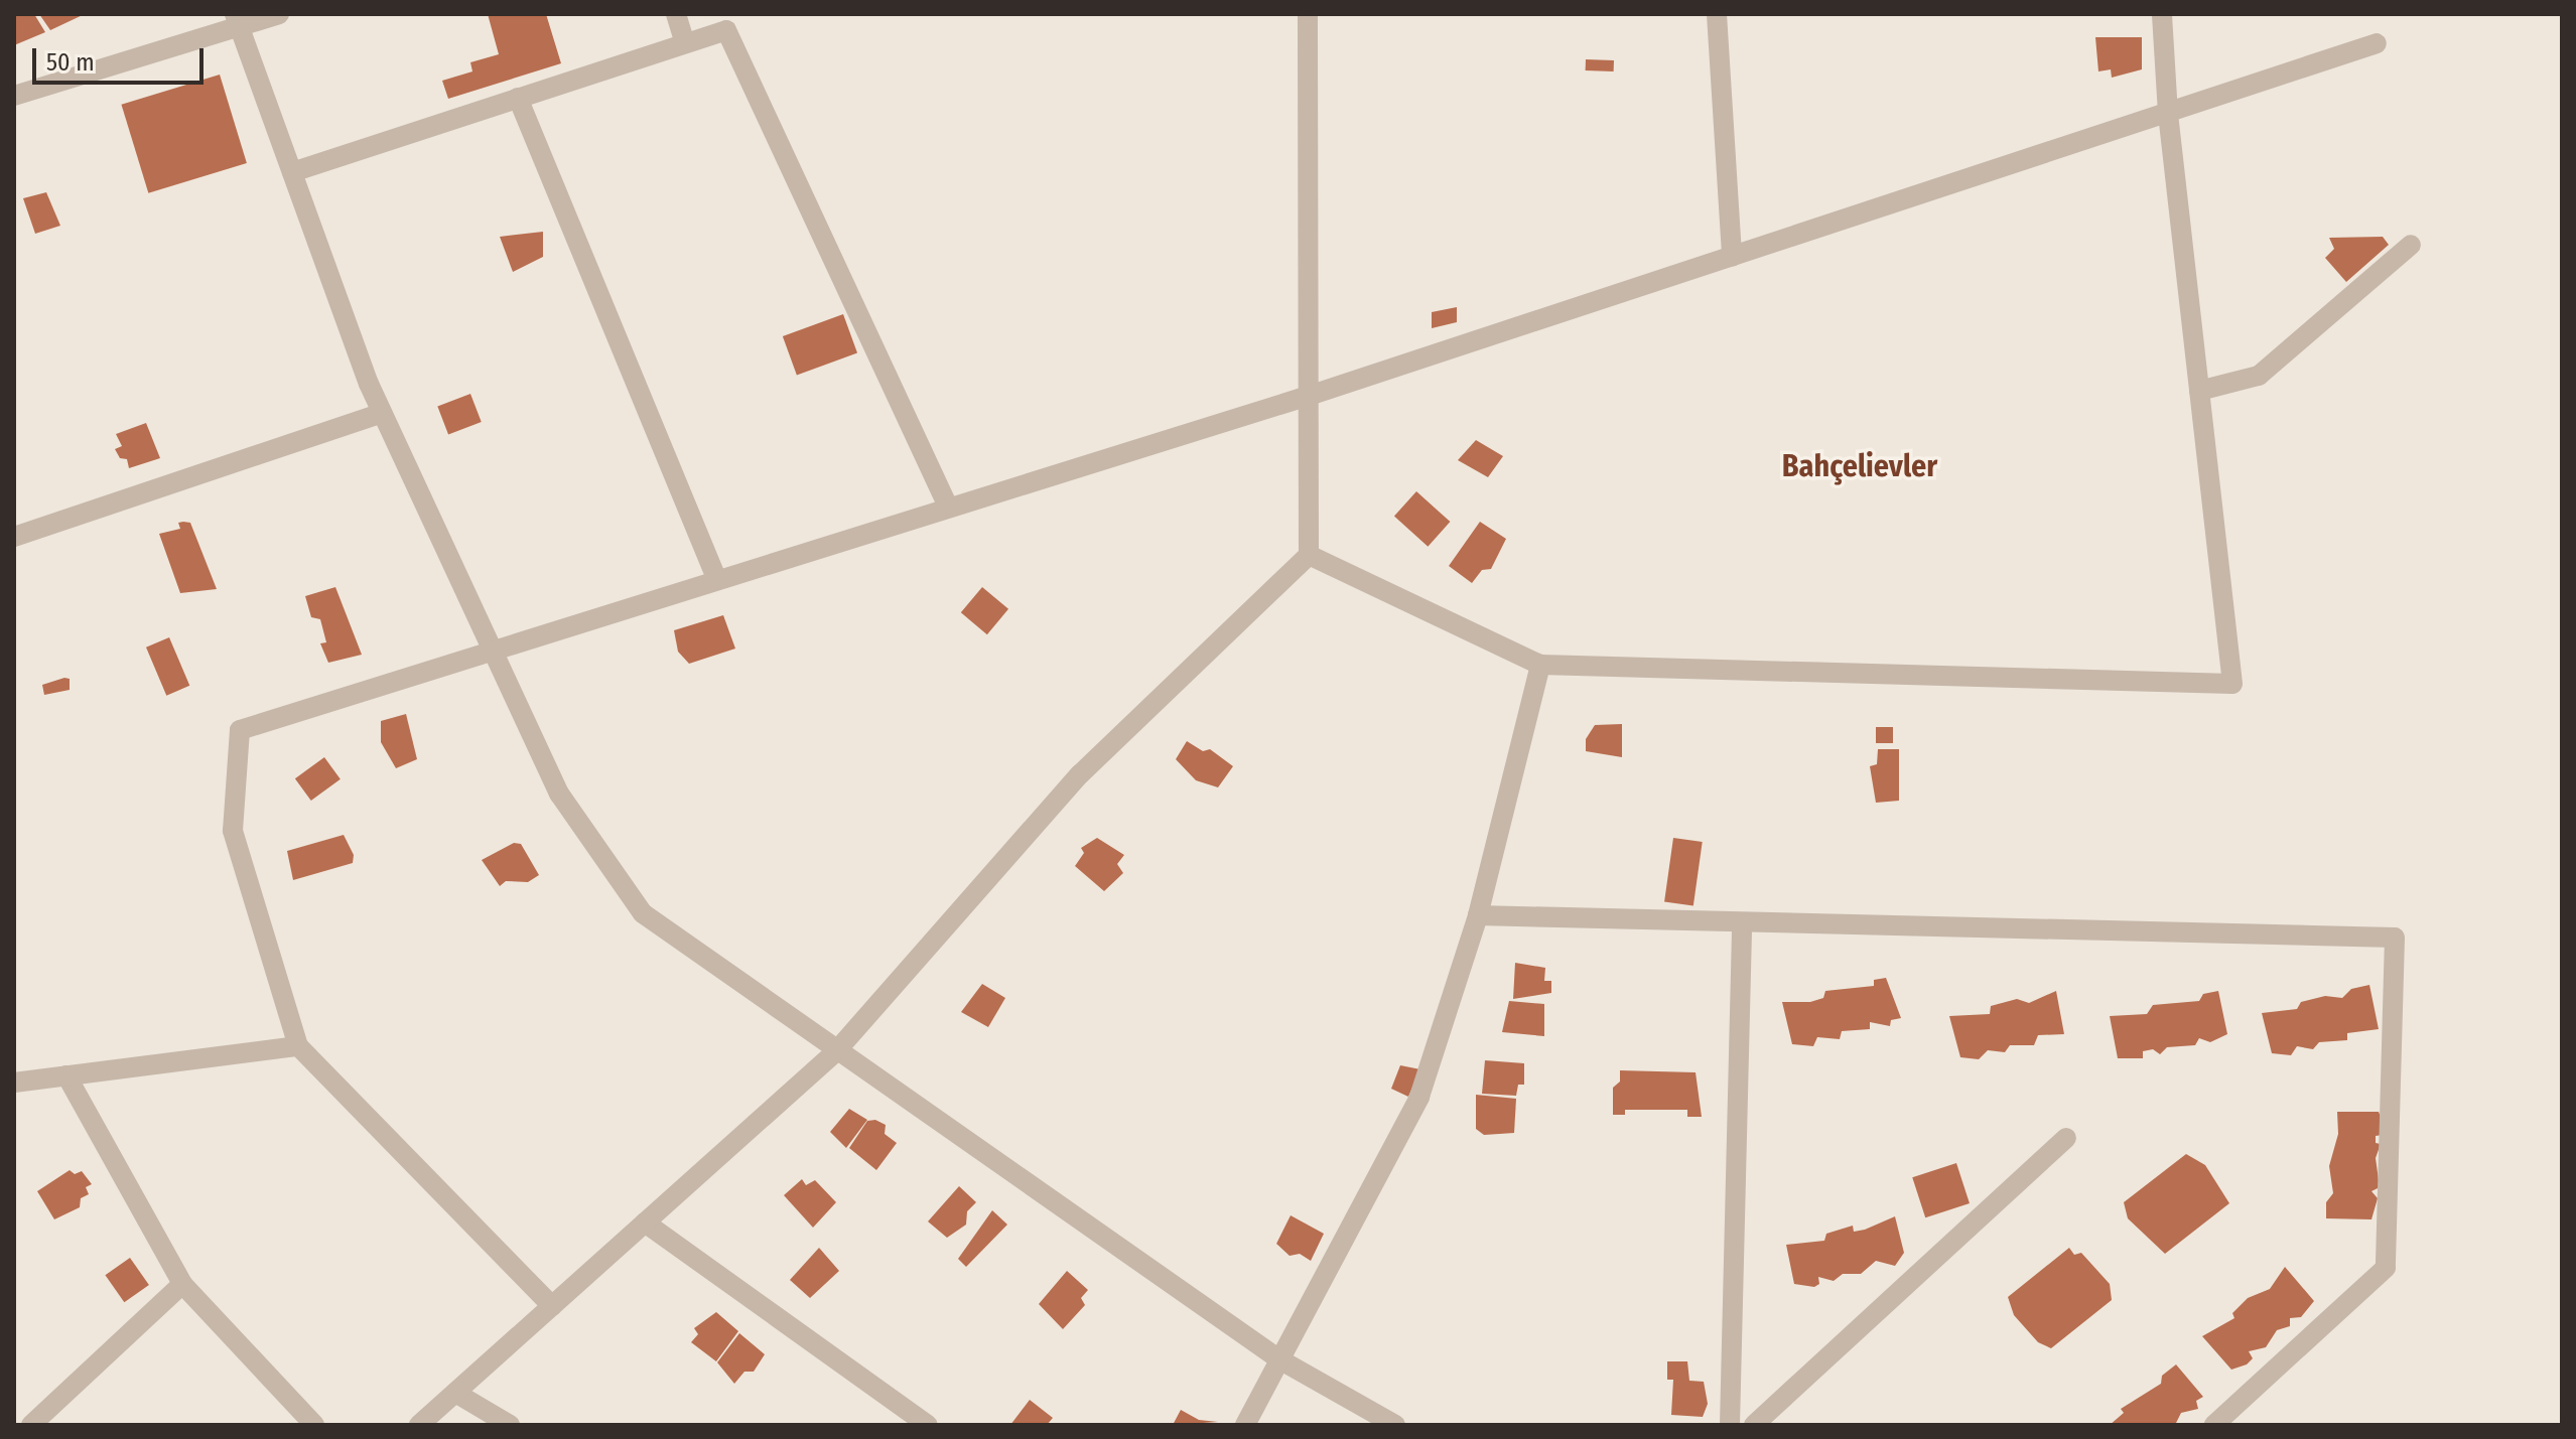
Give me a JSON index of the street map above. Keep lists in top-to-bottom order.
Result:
{
  "districts": ["Bahçelievler"],
  "scale_bar": "50 m"
}
